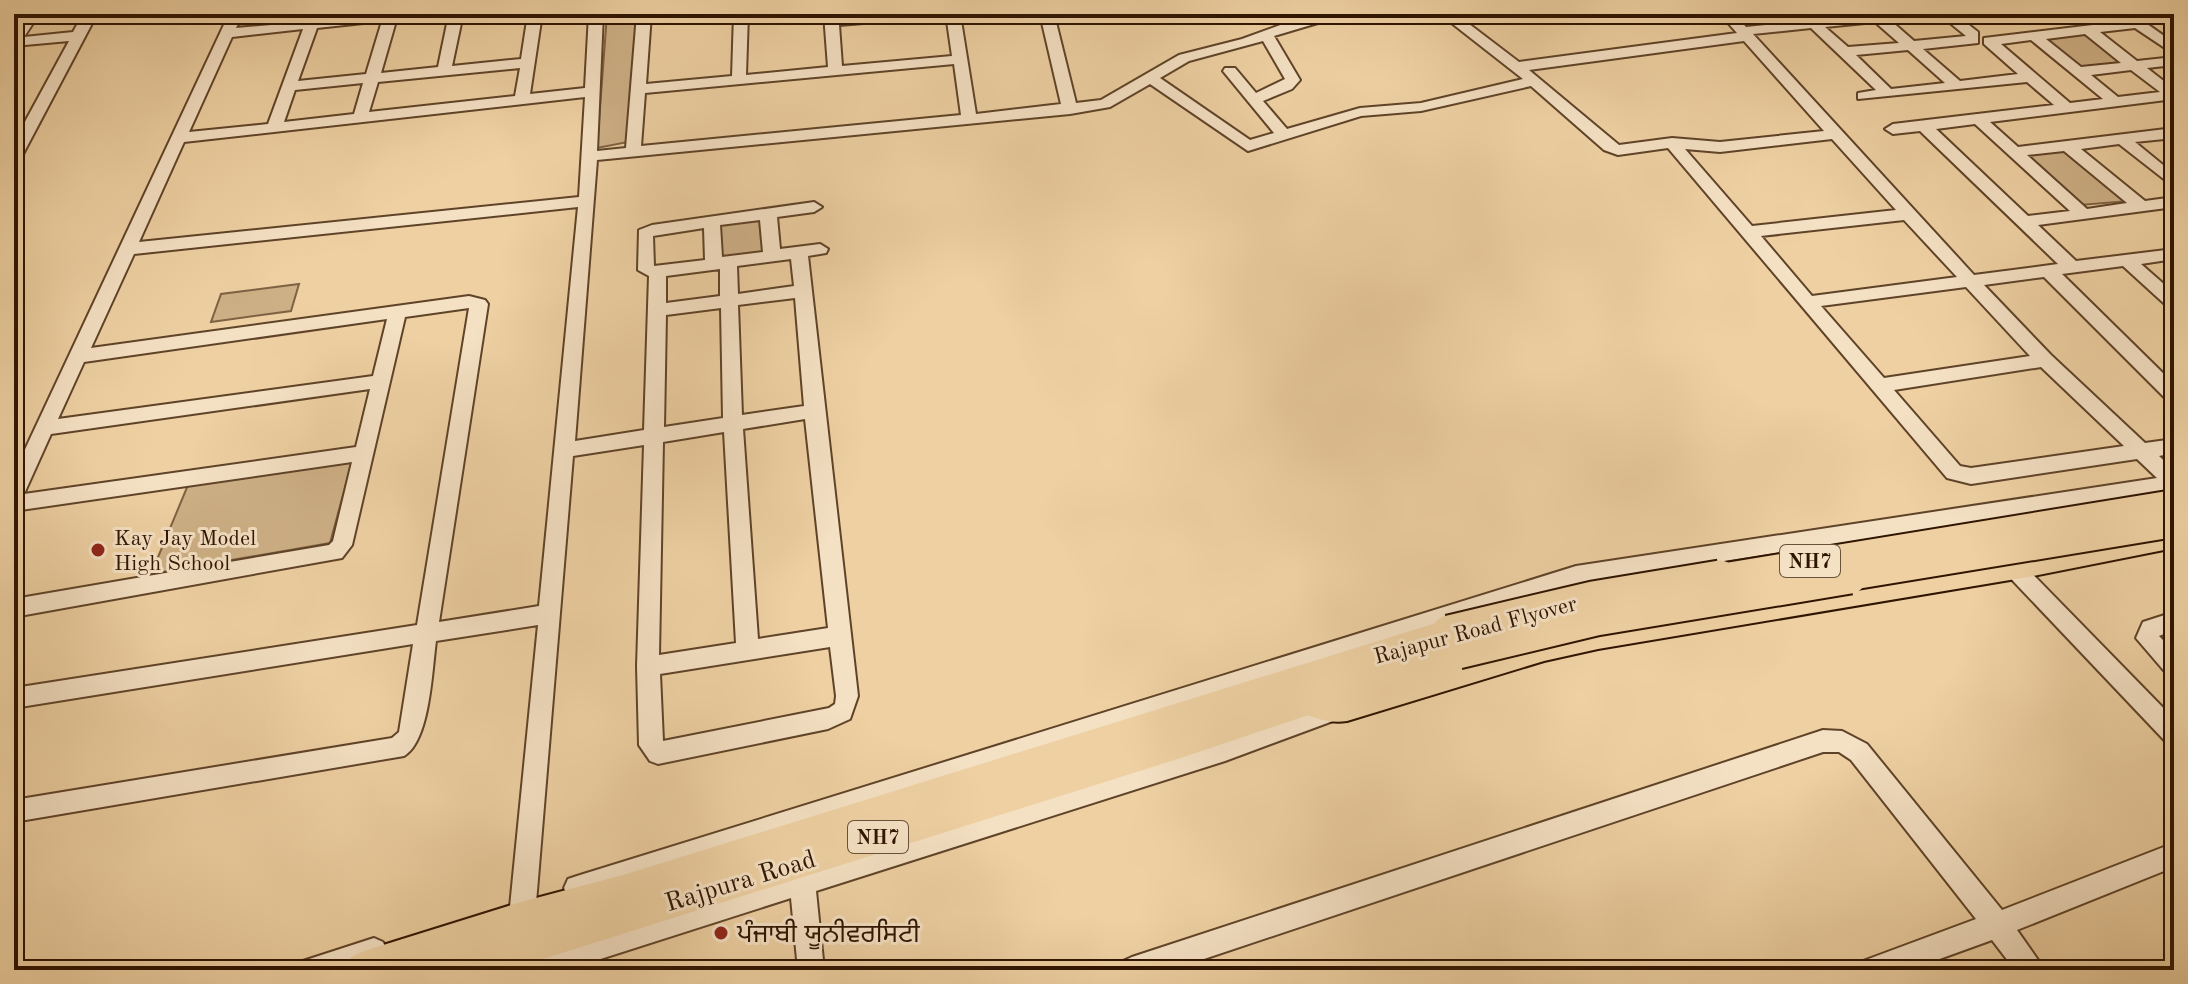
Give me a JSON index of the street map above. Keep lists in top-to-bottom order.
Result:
{
  "streets": {
    "highway": ["NH7", "Rajapur Road Flyover", "Rajpura Road"]
  },
  "crossings": [
    ["Rajapur Road Flyover", "Rajpura Road"]
  ],
  "places": ["Kay Jay Model High School", "ਪੰਜਾਬੀ ਯੂਨੀਵਰਸਿਟੀ"]
}
